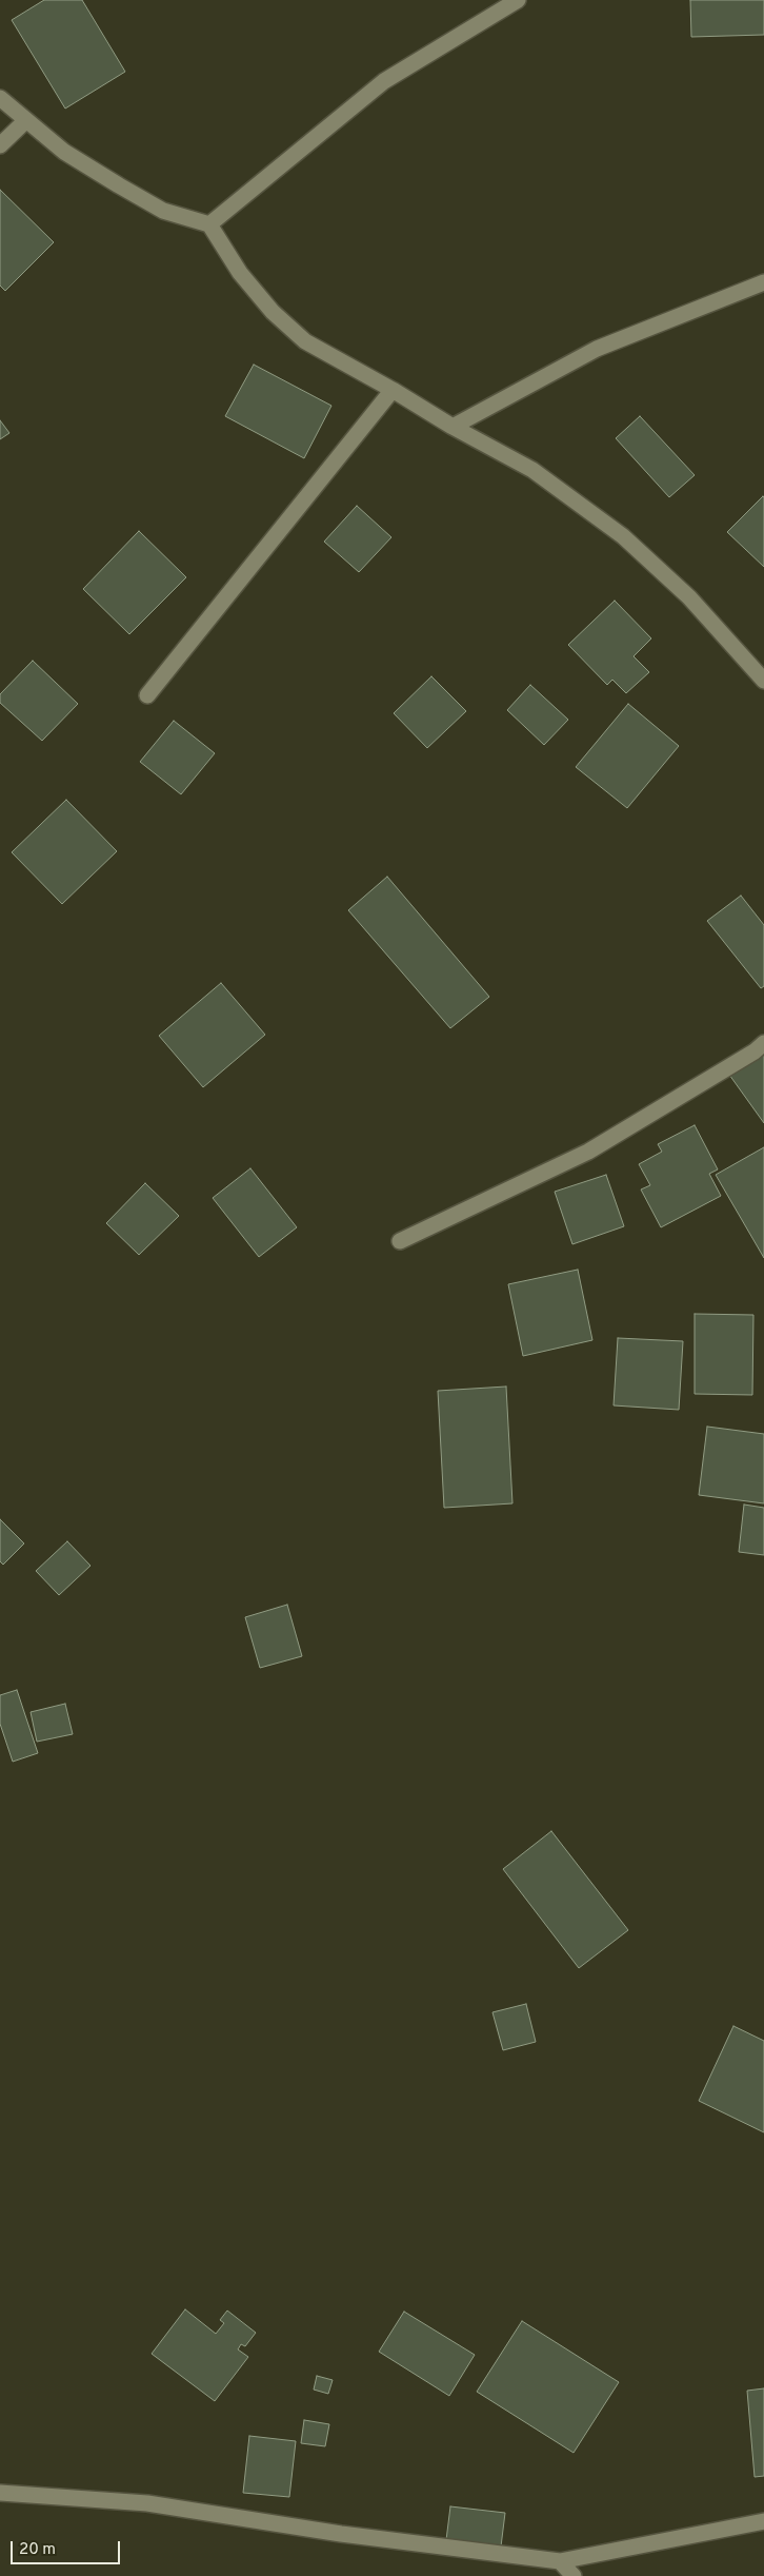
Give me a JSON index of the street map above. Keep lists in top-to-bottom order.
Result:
{
  "scale_bar": "20 m"
}
